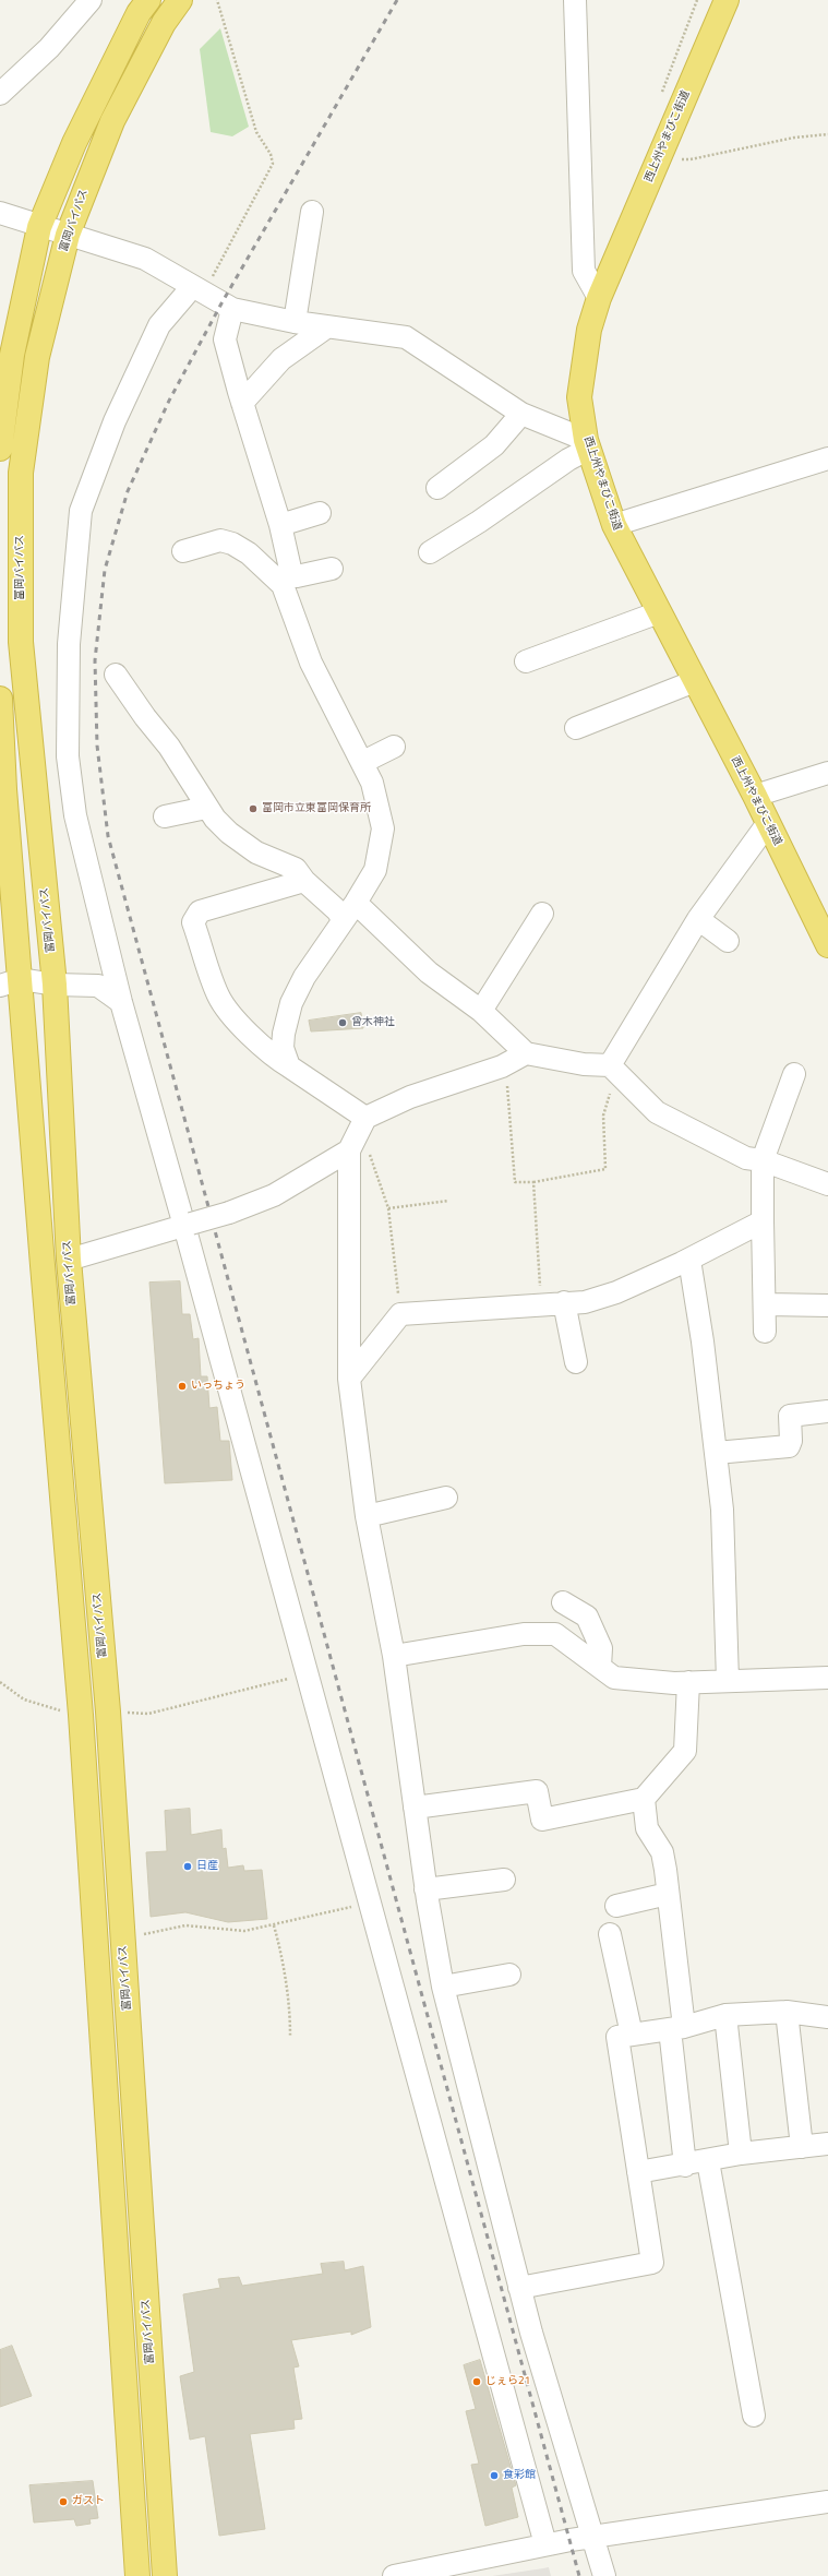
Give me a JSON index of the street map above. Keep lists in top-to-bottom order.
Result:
{
  "streets": {
    "highway": ["西上州やまびこ街道", "富岡バイパス"]
  },
  "places": [
    "富岡市立東富岡保育所",
    "曾木神社",
    "いっちょう",
    "日産",
    "じぇら21",
    "食彩館",
    "ガスト"
  ]
}
